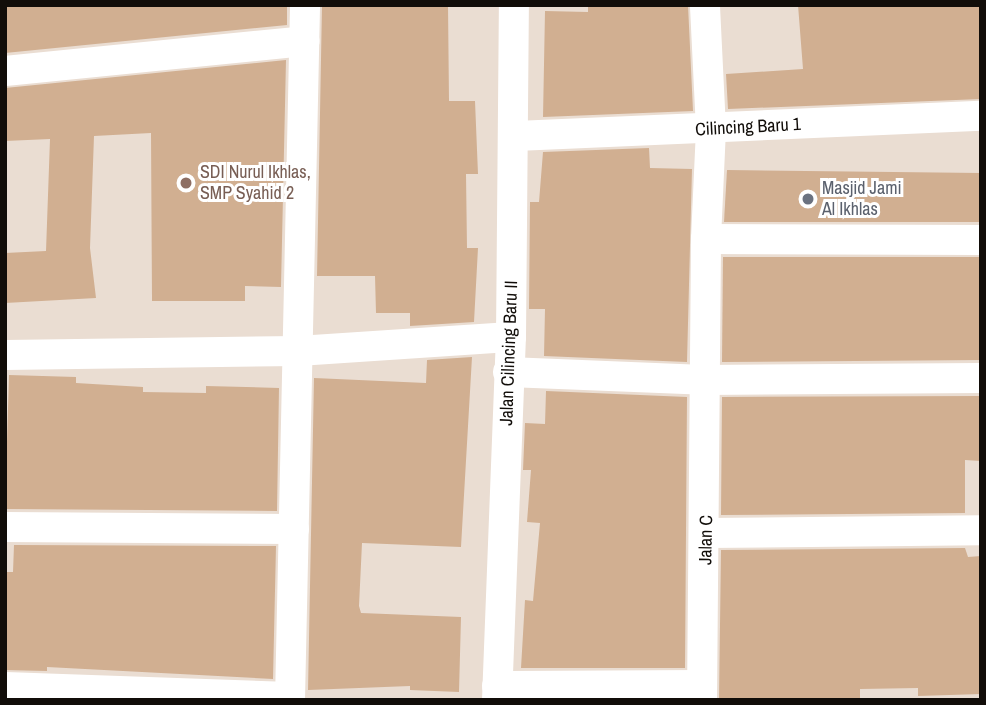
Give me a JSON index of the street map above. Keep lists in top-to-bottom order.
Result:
{
  "streets": {
    "street": ["Cilincing Baru 1", "Jalan Cilincing Baru II", "Jalan C"]
  },
  "crossings": [
    ["Cilincing Baru 1", "Jalan Cilincing Baru II"],
    ["Cilincing Baru 1", "Jalan C"]
  ],
  "places": ["SDI Nurul Ikhlas, SMP Syahid 2", "Masjid Jami Al Ikhlas"]
}
